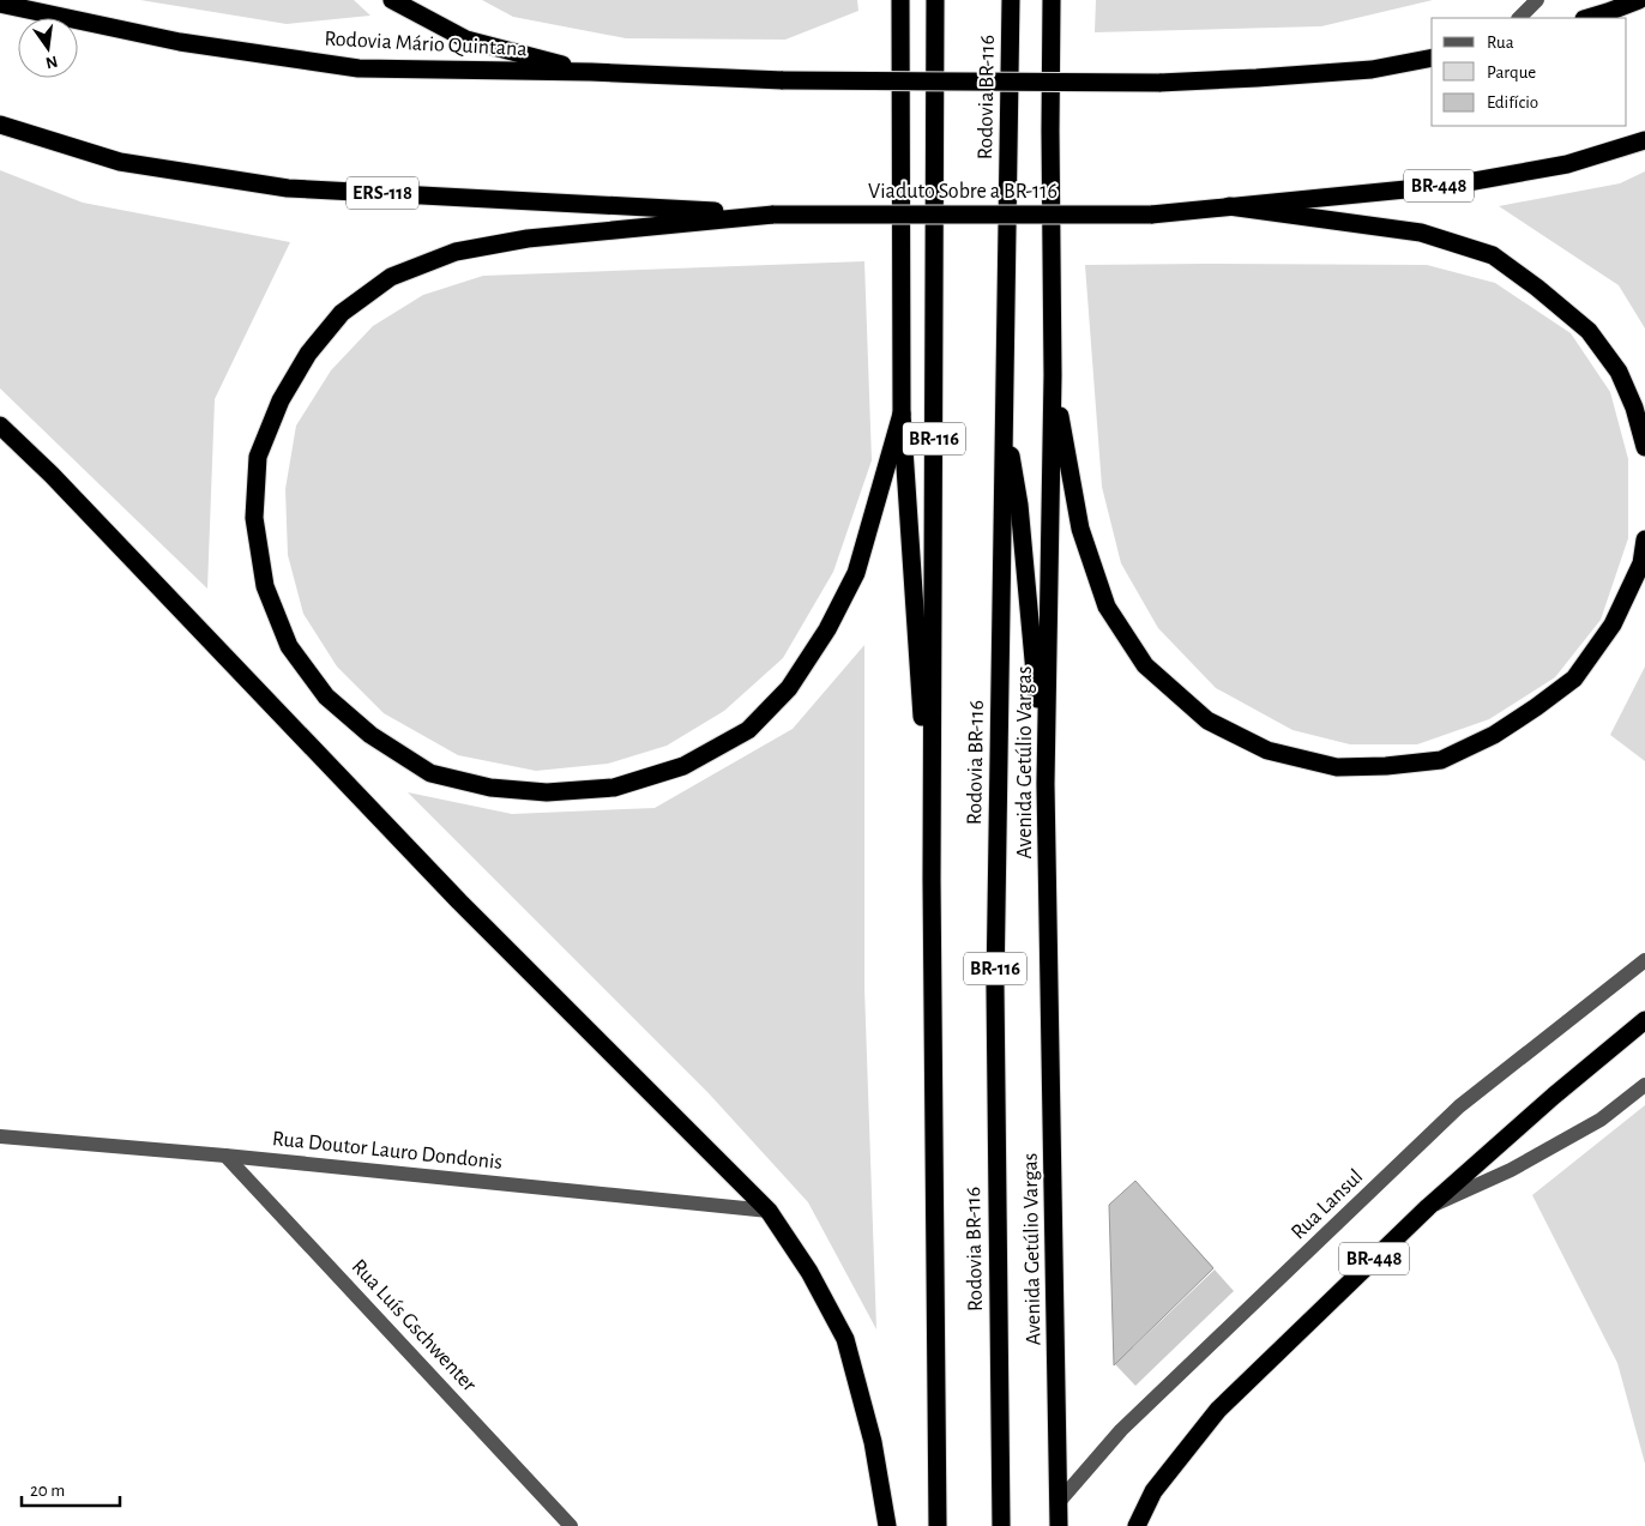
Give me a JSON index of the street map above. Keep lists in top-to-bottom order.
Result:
{
  "streets": {
    "highway": [
      "Rodovia Mário Quintana",
      "Rodovia BR-116",
      "BR-448",
      "Viaduto Sobre a BR-116",
      "ERS-118",
      "BR-116",
      "Avenida Getúlio Vargas"
    ],
    "street": ["Rua Doutor Lauro Dondonis", "Rua Lansul", "Rua Luís Gschwenter"]
  },
  "crossings": [
    ["Rodovia BR-116", "BR-116"],
    ["BR-448", "Viaduto Sobre a BR-116"],
    ["Viaduto Sobre a BR-116", "ERS-118"],
    ["BR-116", "Avenida Getúlio Vargas"],
    ["Avenida Getúlio Vargas", "Rua Lansul"],
    ["Rua Doutor Lauro Dondonis", "Rua Luís Gschwenter"]
  ],
  "legend": ["Rua", "Parque", "Edifício"],
  "scale_bar": "20 m",
  "north": "bottom"
}
